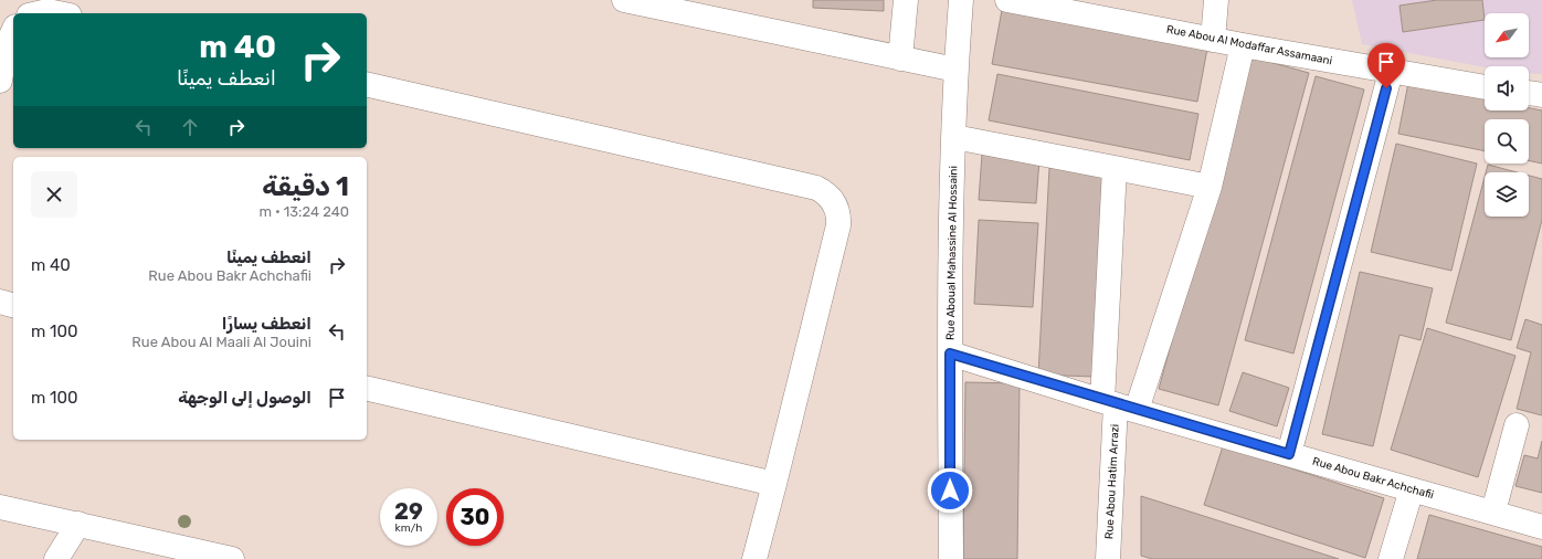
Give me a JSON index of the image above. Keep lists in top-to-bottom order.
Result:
{
  "streets": {
    "street": [
      "Rue Abou Al Modaffar Assamaani",
      "Rue Aboual Mahassine Al Hossaini",
      "Rue Abou Bakr Achchafii",
      "Rue Abou Hatim Arrazi"
    ]
  },
  "crossings": [
    ["Rue Aboual Mahassine Al Hossaini", "Rue Abou Bakr Achchafii"],
    ["Rue Abou Bakr Achchafii", "Rue Abou Hatim Arrazi"]
  ],
  "north": "bottom left",
  "page": {
    "turn": ["40 m", "انعطف يمينًا"],
    "heading": ["1 دقيقة", "240 m · 13:24"],
    "list": [
      {
        "name": "انعطف يمينًا",
        "note": "Rue Abou Bakr Achchafii",
        "value": "40 m"
      },
      {
        "name": "انعطف يسارًا",
        "note": "Rue Abou Al Maali Al Jouini",
        "value": "100 m"
      },
      {
        "name": "الوصول إلى الوجهة",
        "value": "100 m"
      }
    ],
    "speed": "29 km/h",
    "limit": "30"
  }
}
